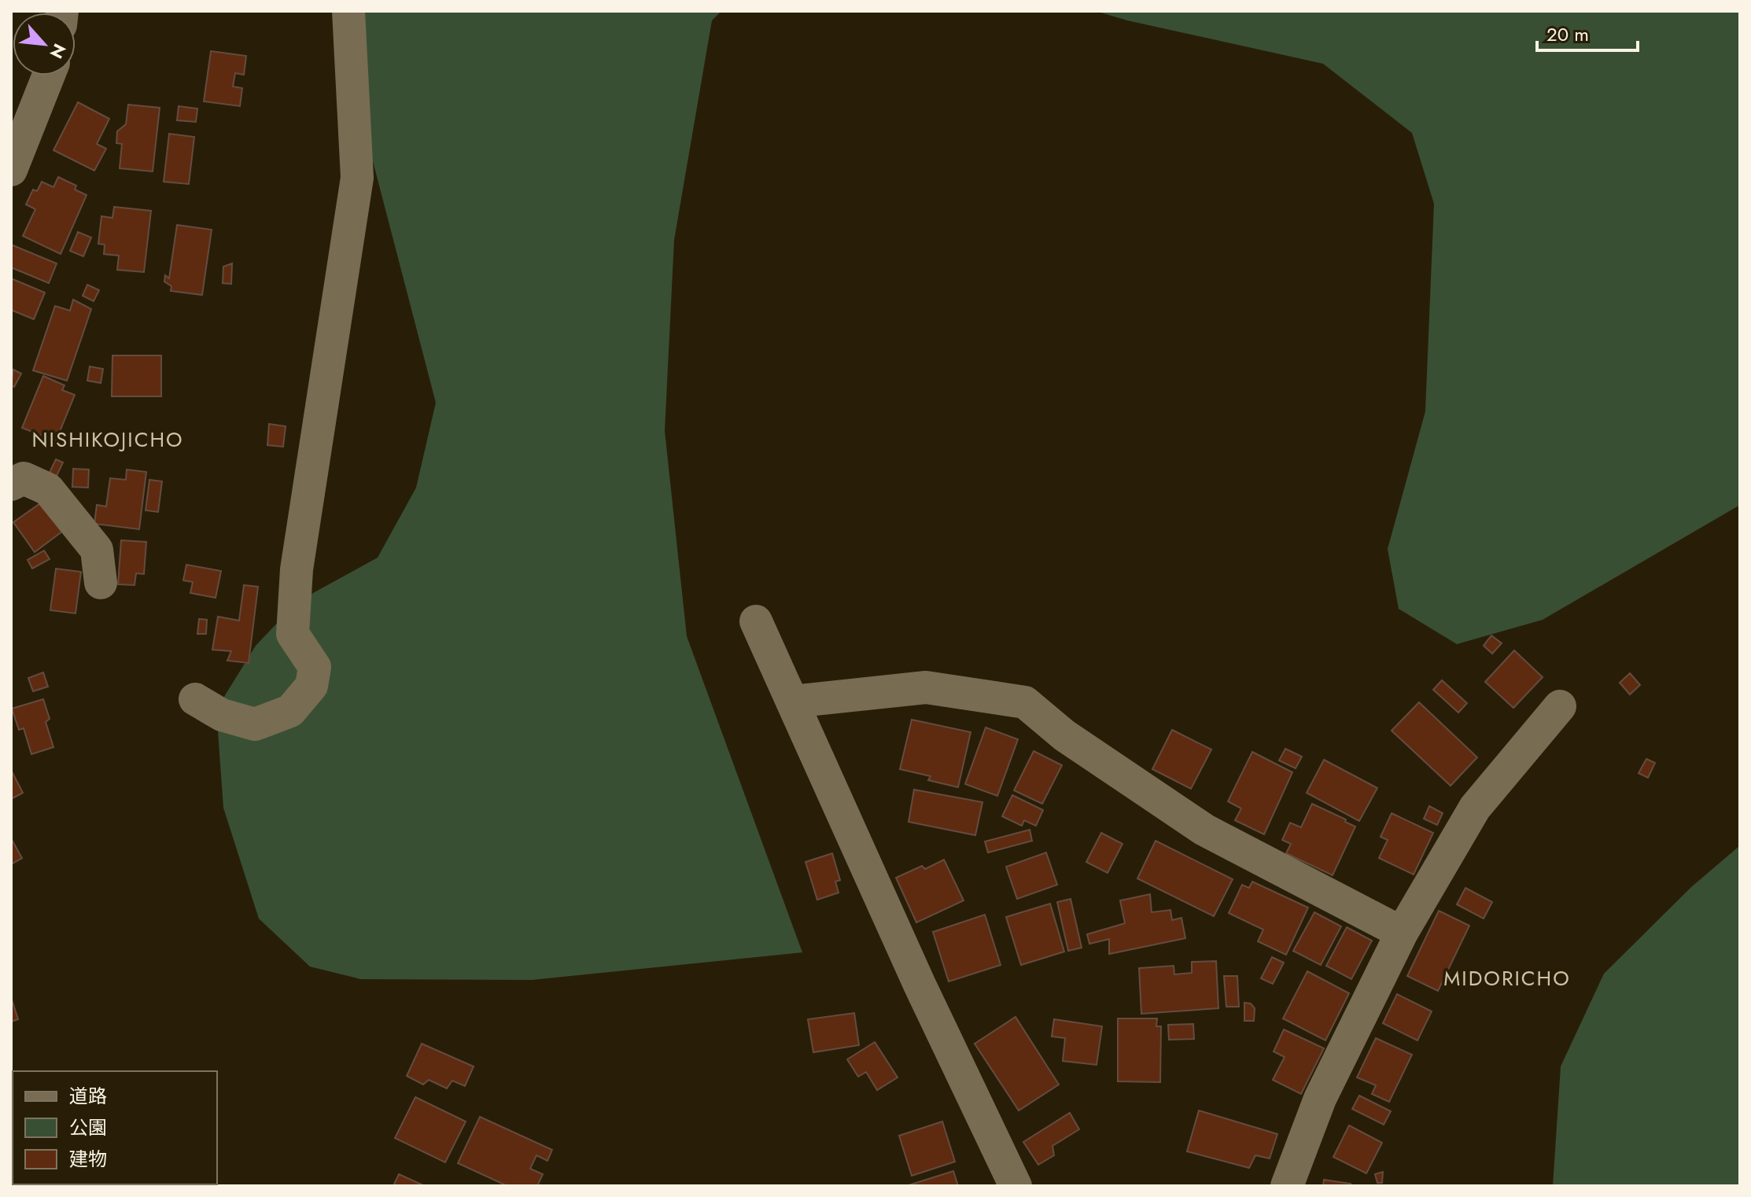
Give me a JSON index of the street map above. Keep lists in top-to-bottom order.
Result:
{
  "districts": ["NISHIKOJICHO", "MIDORICHO"],
  "legend": ["道路", "公園", "建物"],
  "scale_bar": "20 m",
  "north": "bottom right"
}
